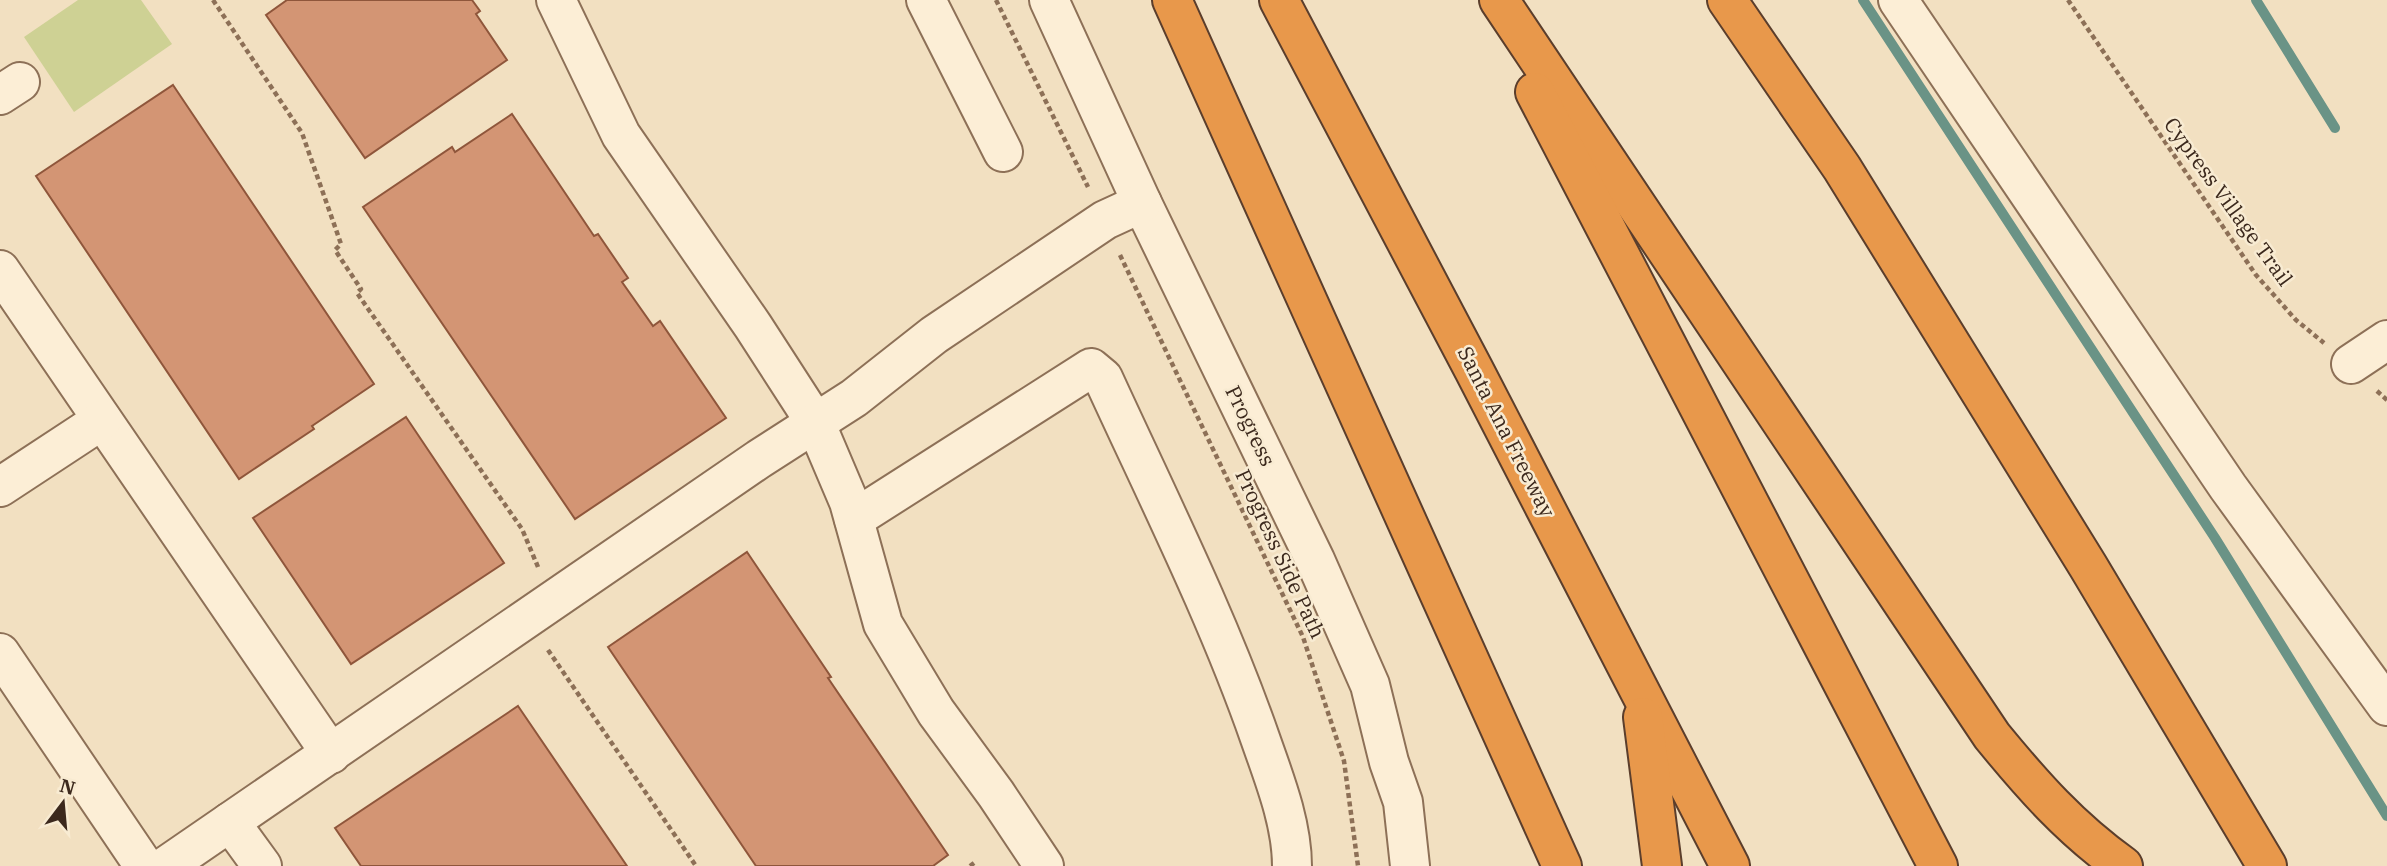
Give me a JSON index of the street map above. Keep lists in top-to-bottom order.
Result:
{
  "streets": {
    "highway": ["Santa Ana Freeway"],
    "street": ["Progress"],
    "path": ["Cypress Village Trail", "Progress Side Path"]
  },
  "north": "top"
}
